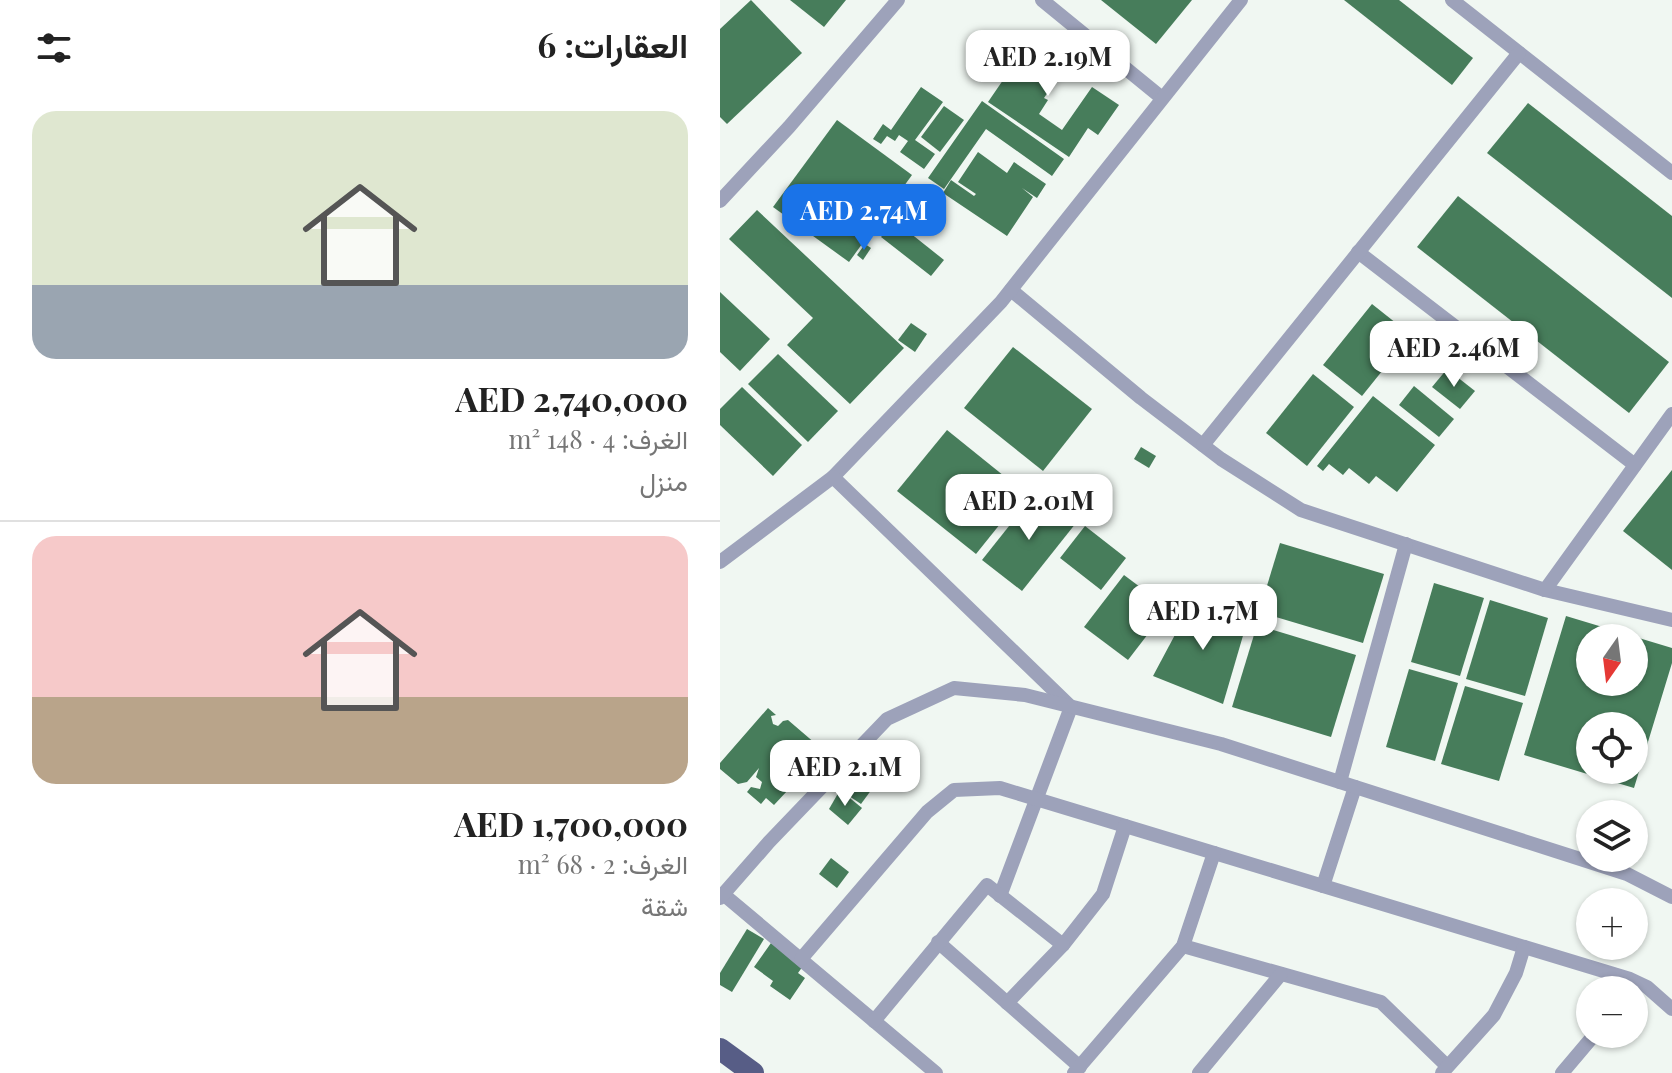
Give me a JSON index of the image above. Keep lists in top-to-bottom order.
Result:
{
  "north": "bottom",
  "page": {
    "heading": "العقارات: 6",
    "price": [
      "AED 2.19M",
      "AED 2.74M",
      "AED 2.46M",
      "AED 2.01M",
      "AED 1.7M",
      "AED 2.1M"
    ],
    "list": [
      {
        "name": "AED 2,740,000",
        "note": "الغرف: 4 · 148 m² · منزل"
      },
      {
        "name": "AED 1,700,000",
        "note": "الغرف: 2 · 68 m² · شقة"
      }
    ],
    "map_buttons": ["+", "−"]
  }
}
